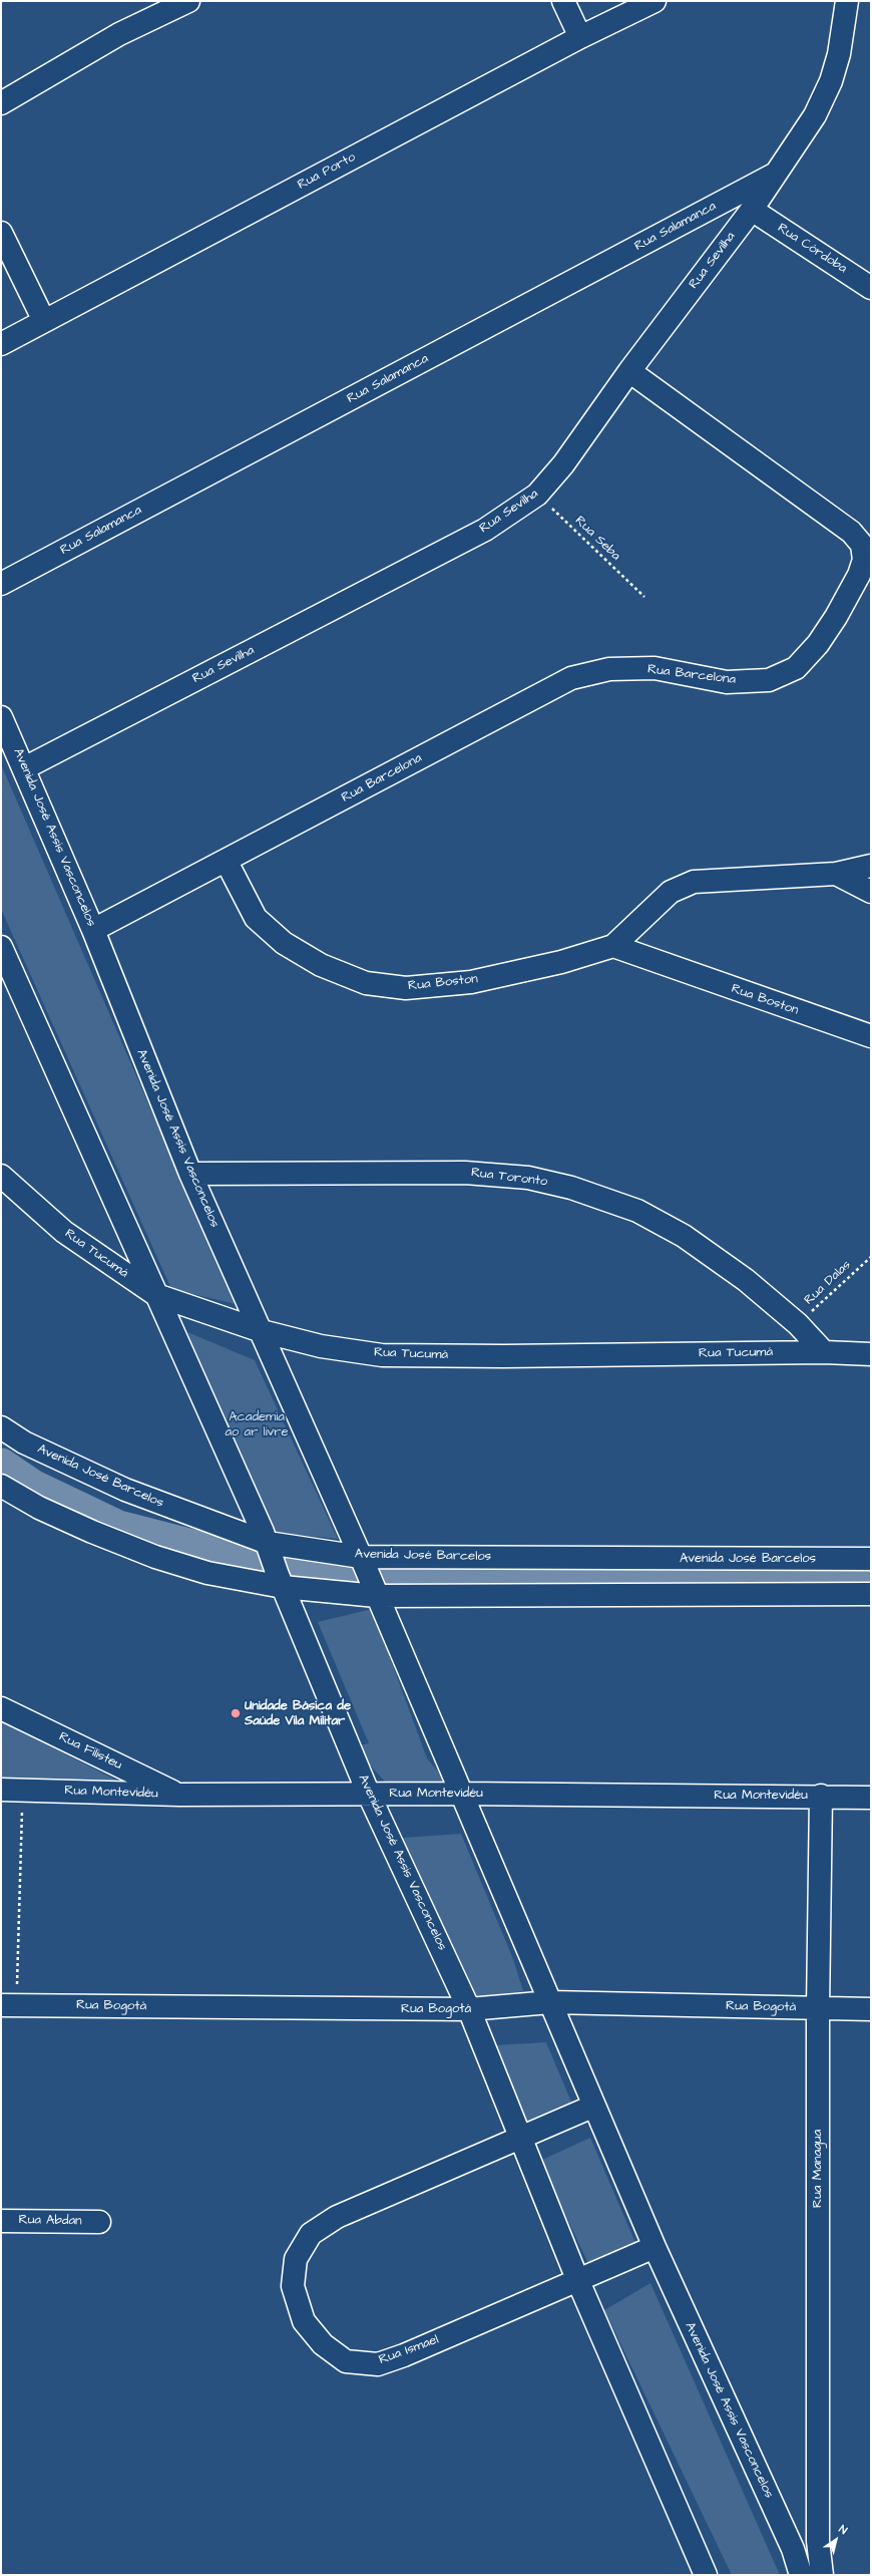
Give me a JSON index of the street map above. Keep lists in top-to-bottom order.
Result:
{
  "streets": {
    "street": [
      "Rua Porto",
      "Rua Salamanca",
      "Rua Córdoba",
      "Rua Sevilha",
      "Rua Barcelona",
      "Avenida José Assis Vasconcelos",
      "Rua Boston",
      "Rua Toronto",
      "Rua Tucumá",
      "Avenida José Barcelos",
      "Rua Filisteu",
      "Rua Montevidéu",
      "Rua Bogotá",
      "Rua Managua",
      "Rua Abdan",
      "Rua Ismael"
    ],
    "path": ["Rua Seba", "Rua Dalas"]
  },
  "crossings": [
    ["Rua Salamanca", "Rua Sevilha"],
    ["Rua Córdoba", "Rua Sevilha"],
    ["Rua Sevilha", "Rua Seba"],
    ["Rua Sevilha", "Rua Barcelona"],
    ["Rua Sevilha", "Avenida José Assis Vasconcelos"],
    ["Rua Barcelona", "Avenida José Assis Vasconcelos"],
    ["Rua Barcelona", "Rua Boston"],
    ["Avenida José Assis Vasconcelos", "Rua Toronto"],
    ["Avenida José Assis Vasconcelos", "Rua Tucumá"],
    ["Avenida José Assis Vasconcelos", "Avenida José Barcelos"],
    ["Avenida José Assis Vasconcelos", "Rua Montevidéu"],
    ["Avenida José Assis Vasconcelos", "Rua Bogotá"],
    ["Avenida José Assis Vasconcelos", "Rua Ismael"],
    ["Rua Toronto", "Rua Tucumá"],
    ["Rua Toronto", "Rua Dalas"],
    ["Rua Filisteu", "Rua Montevidéu"],
    ["Rua Montevidéu", "Rua Managua"],
    ["Rua Bogotá", "Rua Managua"]
  ],
  "parks": ["Academia ao ar livre"],
  "places": ["Unidade Básica de Saúde Vila Militar"],
  "north": "top right"
}
